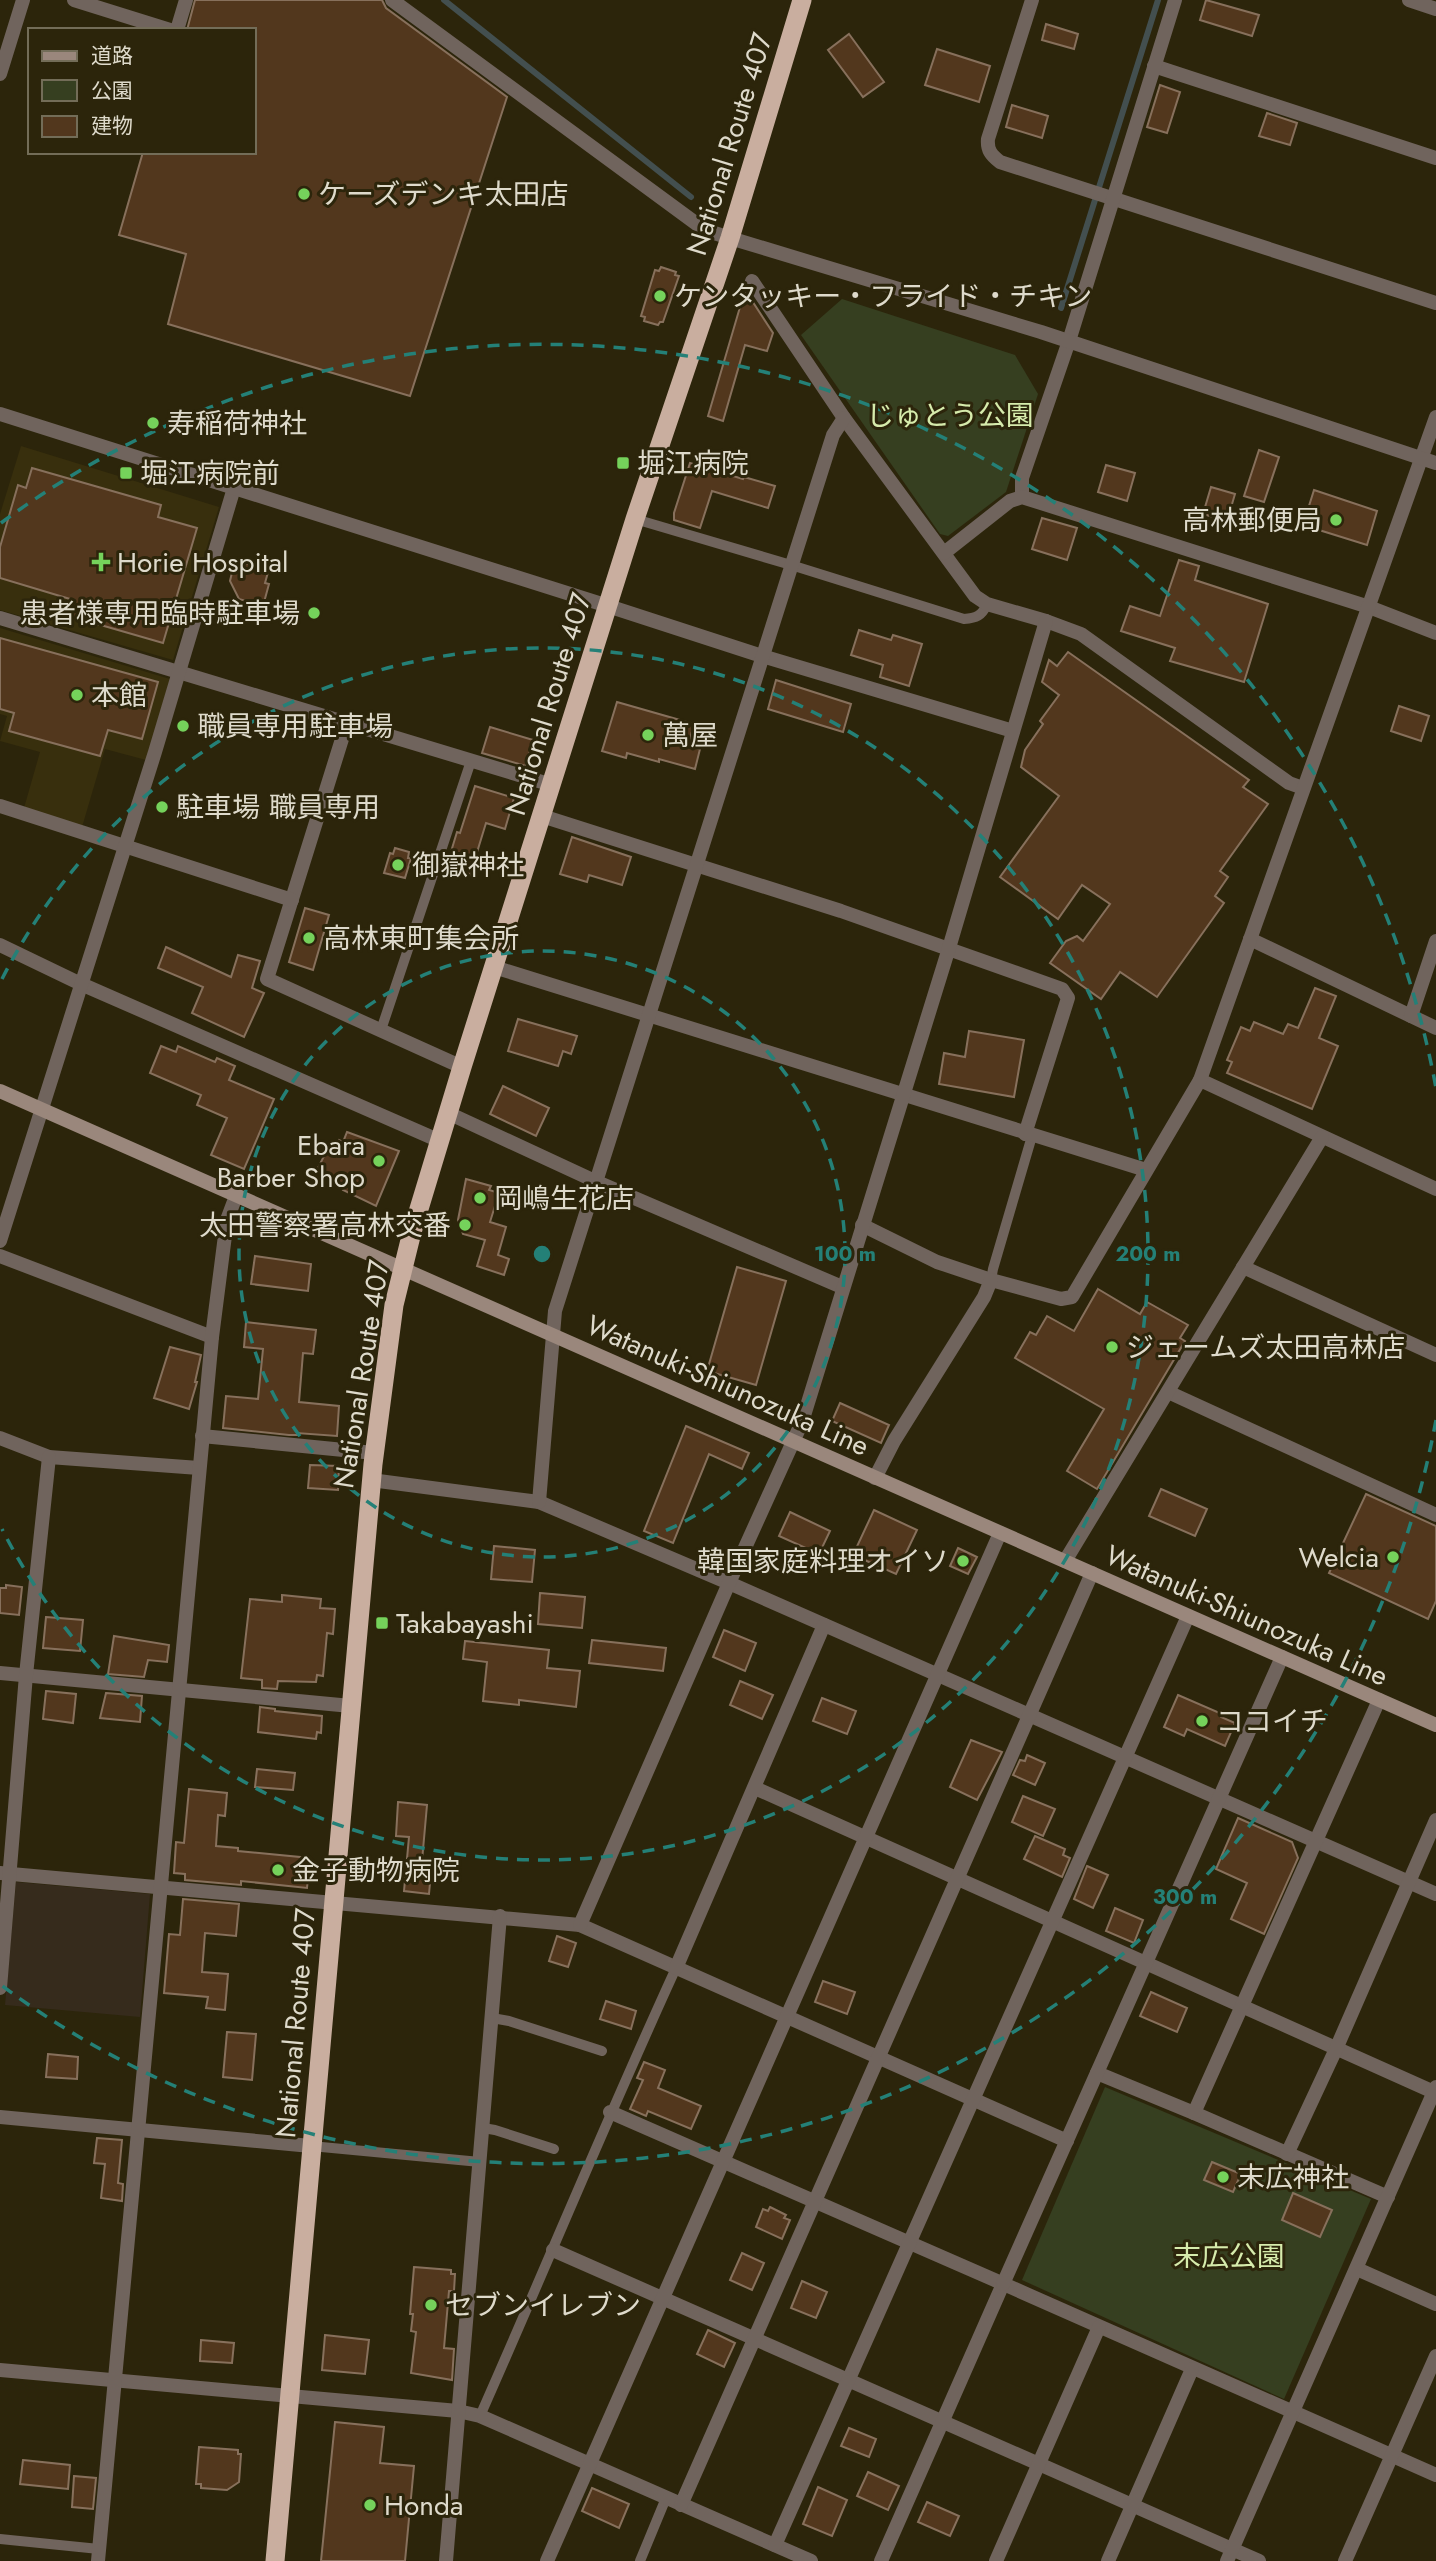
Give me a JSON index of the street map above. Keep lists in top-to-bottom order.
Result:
{
  "streets": {
    "highway": ["National Route 407"],
    "main road": ["Watanuki-Shiunozuka Line"]
  },
  "crossings": [
    ["National Route 407", "Watanuki-Shiunozuka Line"]
  ],
  "parks": ["じゅとう公園", "末広公園"],
  "places": {
    "other": [
      "ケーズデンキ太田店",
      "ケンタッキー・フライド・チキン",
      "寿稲荷神社",
      "高林郵便局",
      "患者様専用臨時駐車場",
      "本館",
      "職員専用駐車場",
      "萬屋",
      "駐車場 職員専用",
      "御嶽神社",
      "高林東町集会所",
      "Ebara Barber Shop",
      "岡嶋生花店",
      "太田警察署高林交番",
      "ジェームズ太田高林店",
      "Welcia",
      "韓国家庭料理オイソ",
      "ココイチ",
      "金子動物病院",
      "末広神社",
      "セブンイレブン",
      "Honda"
    ],
    "transit": ["堀江病院", "堀江病院前", "Takabayashi"],
    "health": ["Horie Hospital"]
  },
  "legend": ["道路", "公園", "建物"],
  "rings": ["100 m", "200 m", "300 m"]
}
